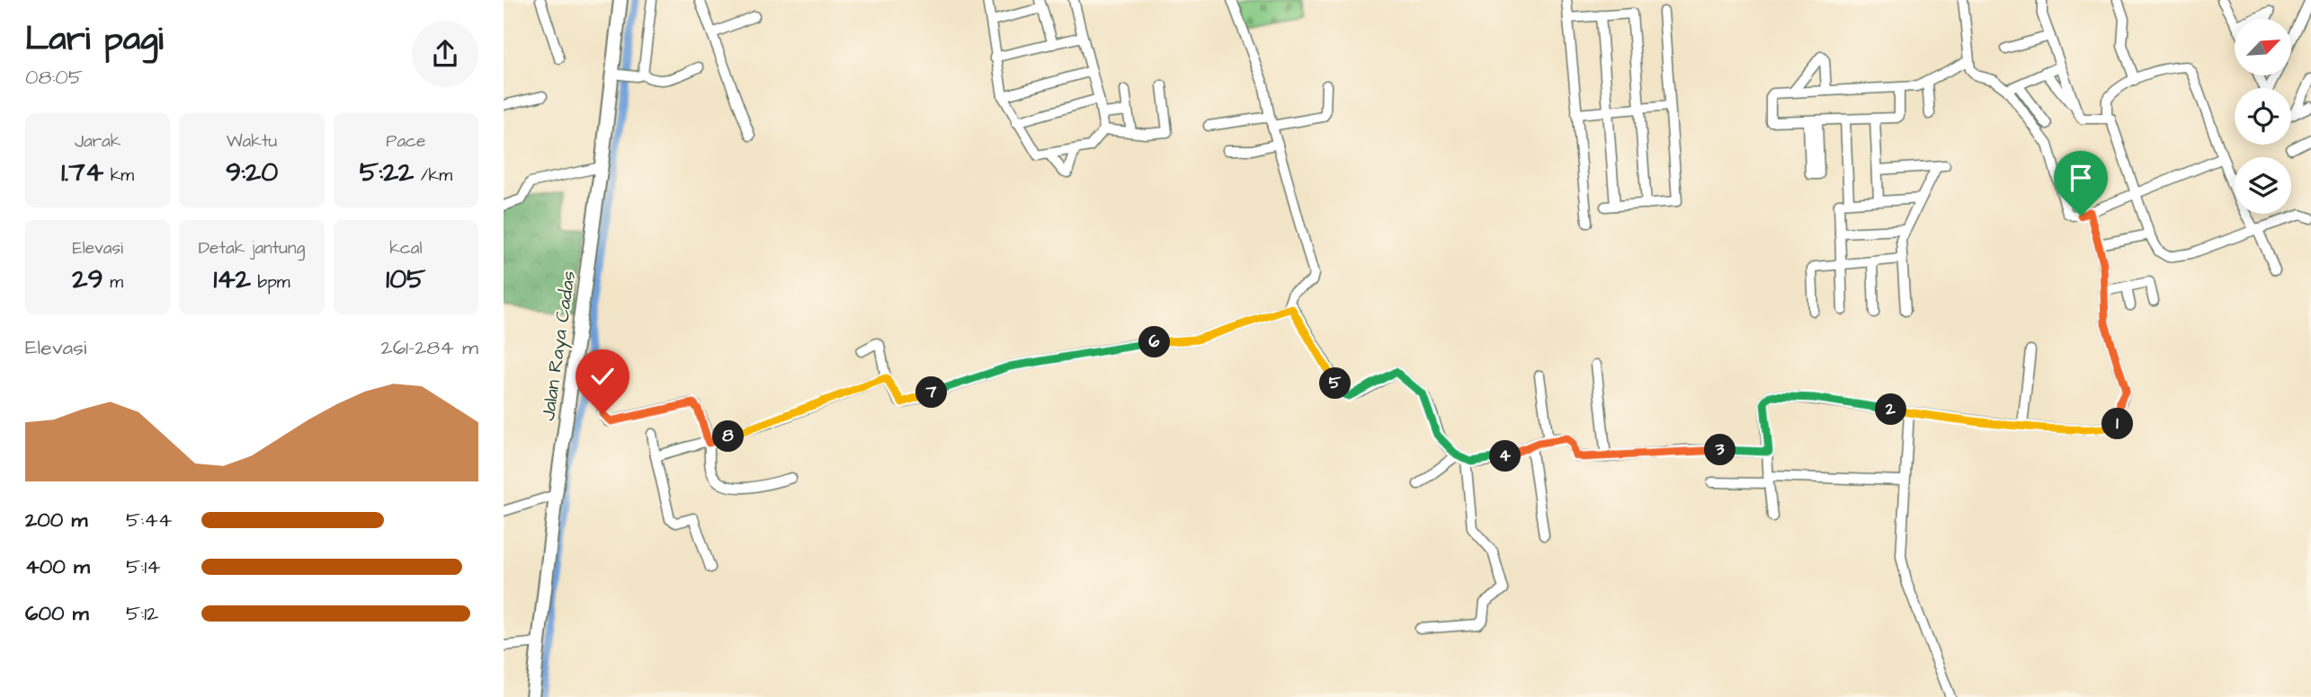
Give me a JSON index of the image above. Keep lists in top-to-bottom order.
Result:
{
  "streets": {
    "street": ["Jalan Raya Cadas"]
  },
  "north": "top right",
  "page": {
    "heading": ["Lari pagi", "08:05"],
    "stats": [
      ["Jarak", "1.74 km"],
      ["Waktu", "9:20"],
      ["Pace", "5:22 /km"],
      ["Elevasi", "29 m"],
      ["Detak jantung", "142 bpm"],
      ["kcal", "105"]
    ],
    "chart": ["Elevasi", "261–284 m"],
    "pins": [
      "6",
      "5",
      "7",
      "2",
      "1",
      "8",
      "3",
      "4"
    ],
    "list": [
      {
        "name": "200 m",
        "note": "5:44"
      },
      {
        "name": "400 m",
        "note": "5:14"
      },
      {
        "name": "600 m",
        "note": "5:12"
      }
    ]
  }
}
